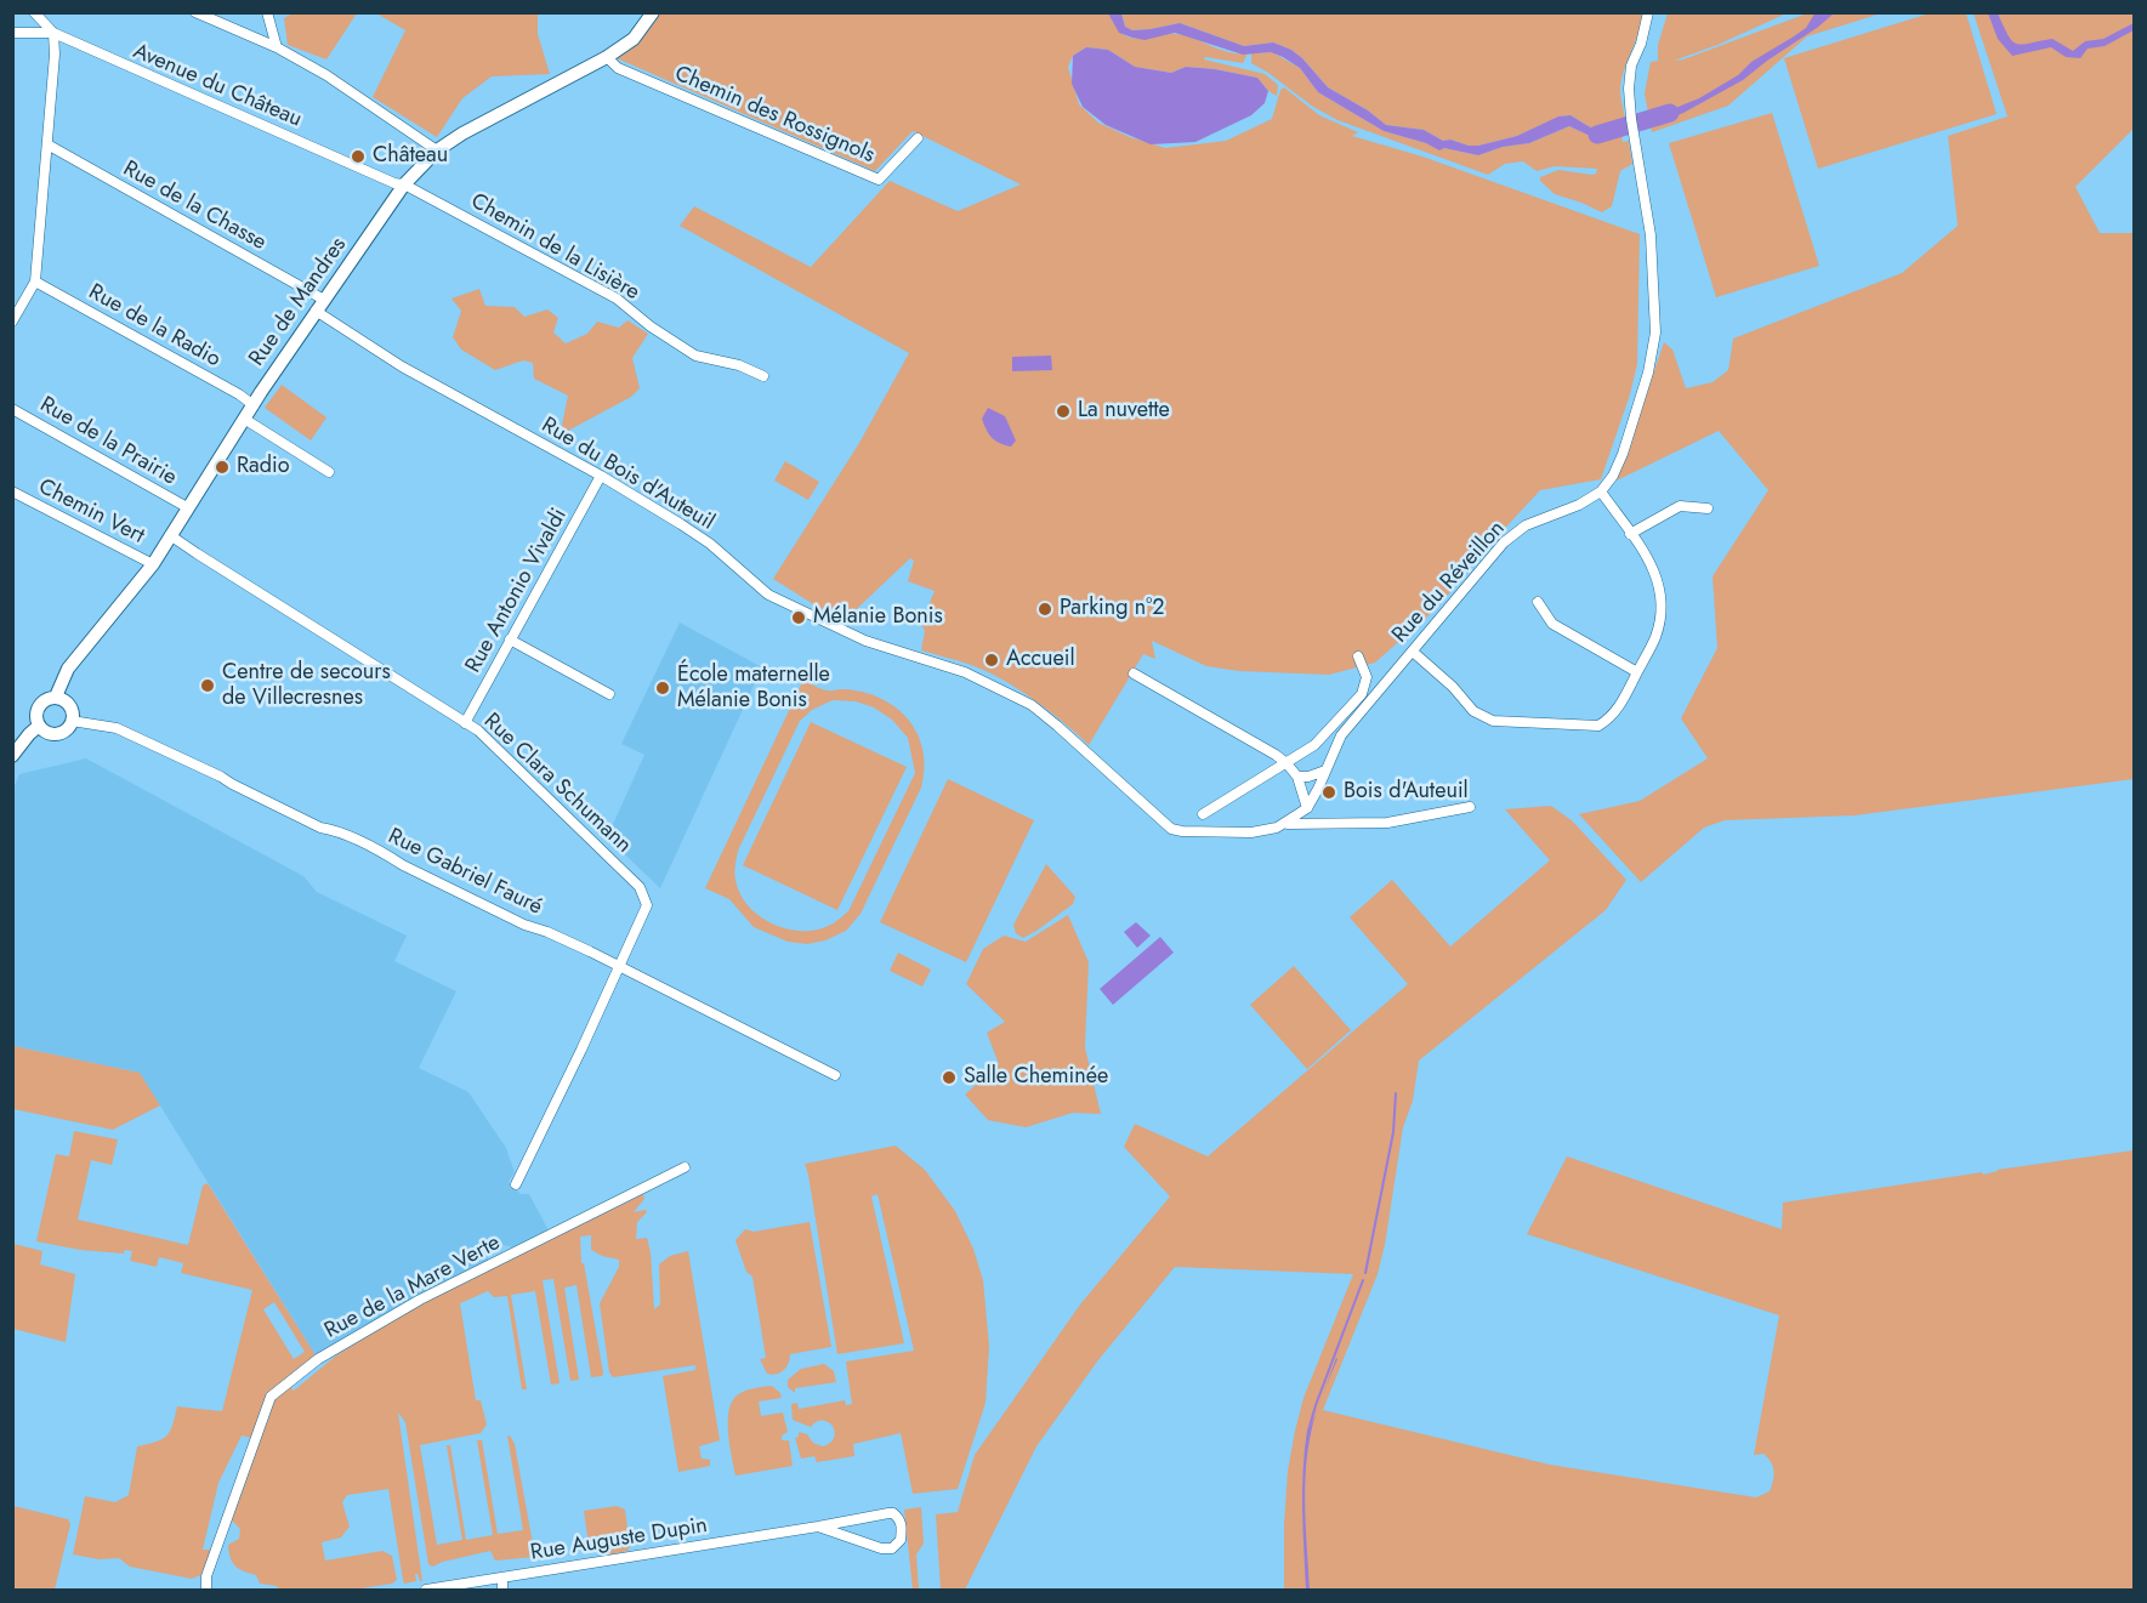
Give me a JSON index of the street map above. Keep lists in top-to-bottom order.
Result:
{
  "streets": {
    "street": [
      "Avenue du Château",
      "Chemin des Rossignols",
      "Rue de la Chasse",
      "Chemin de la Lisière",
      "Rue de Mandres",
      "Rue de la Radio",
      "Rue de la Prairie",
      "Rue du Bois d'Auteuil",
      "Chemin Vert",
      "Rue du Réveillon",
      "Rue Antonio Vivaldi",
      "Rue Clara Schumann",
      "Rue Gabriel Fauré",
      "Rue de la Mare Verte",
      "Rue Auguste Dupin"
    ]
  },
  "crossings": [
    ["Avenue du Château", "Chemin de la Lisière"],
    ["Avenue du Château", "Rue de Mandres"],
    ["Chemin des Rossignols", "Rue de Mandres"],
    ["Rue de la Chasse", "Rue de Mandres"],
    ["Rue de la Chasse", "Rue du Bois d'Auteuil"],
    ["Chemin de la Lisière", "Rue de Mandres"],
    ["Rue de Mandres", "Rue de la Radio"],
    ["Rue de Mandres", "Rue de la Prairie"],
    ["Rue de Mandres", "Rue du Bois d'Auteuil"],
    ["Rue de Mandres", "Chemin Vert"],
    ["Rue de Mandres", "Rue Clara Schumann"],
    ["Rue de Mandres", "Rue Gabriel Fauré"],
    ["Rue du Bois d'Auteuil", "Rue du Réveillon"],
    ["Rue du Bois d'Auteuil", "Rue Antonio Vivaldi"],
    ["Rue Antonio Vivaldi", "Rue Clara Schumann"],
    ["Rue Clara Schumann", "Rue Gabriel Fauré"]
  ],
  "places": [
    "Château",
    "La nuvette",
    "Radio",
    "Parking n°2",
    "Mélanie Bonis",
    "Accueil",
    "Centre de secours de Villecresnes",
    "École maternelle Mélanie Bonis",
    "Bois d'Auteuil",
    "Salle Cheminée"
  ]
}
